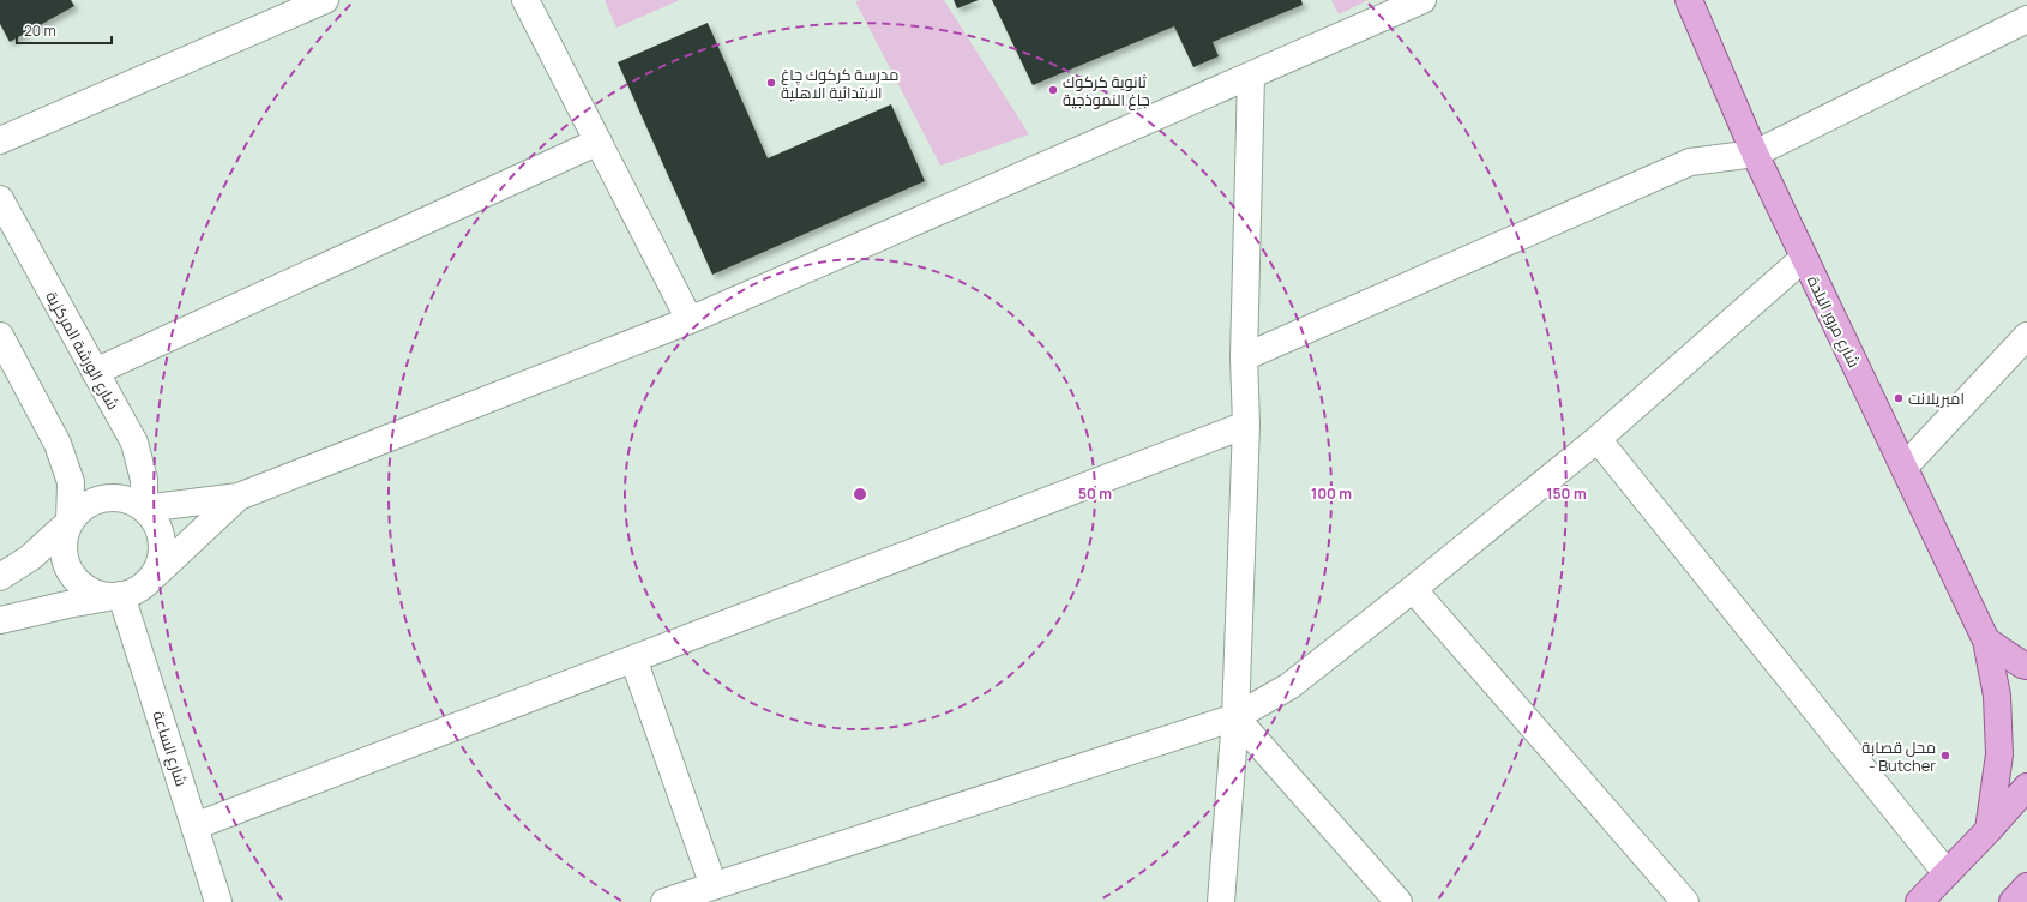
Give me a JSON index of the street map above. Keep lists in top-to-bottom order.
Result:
{
  "streets": {
    "main road": ["شارع مرور البلدة"],
    "street": ["شارع الورشة المركزية", "شارع الساعة"]
  },
  "crossings": [
    ["شارع الورشة المركزية", "شارع الساعة"]
  ],
  "places": [
    "مدرسة كركوك چاغ الابتدائية الاهلية",
    "ثانوية كركوك جاغ النموذجية",
    "امبريلانت",
    "محل قصابة - Butcher"
  ],
  "scale_bar": "20 m",
  "rings": ["50 m", "100 m", "150 m"]
}
